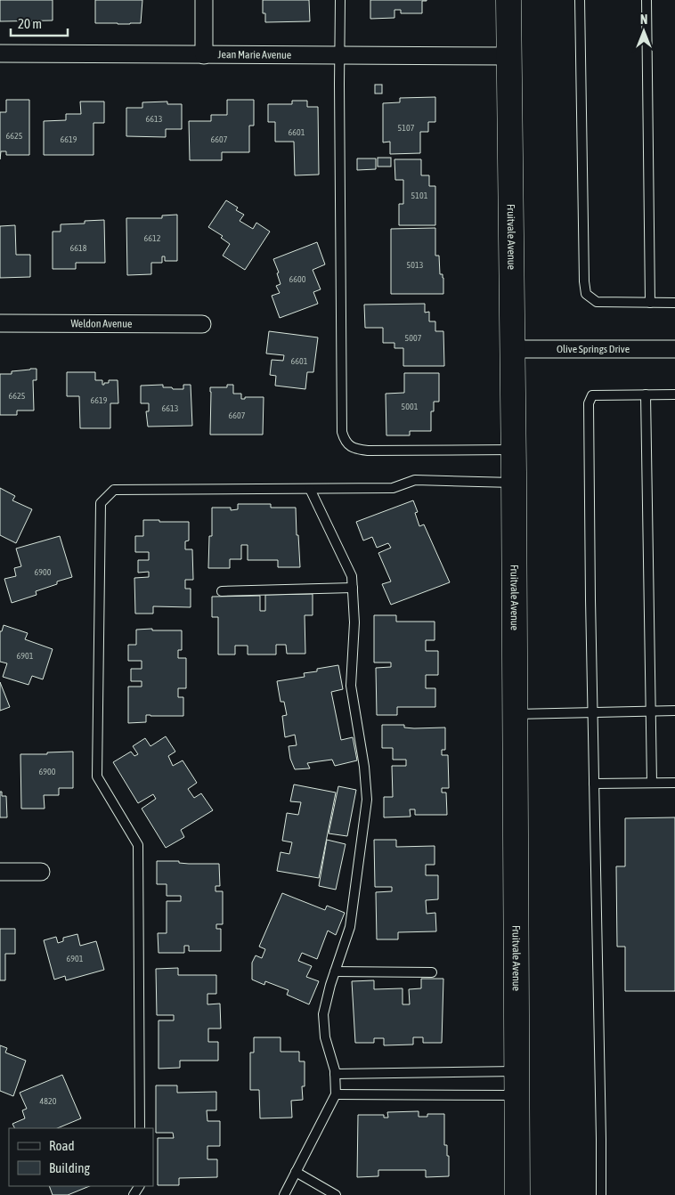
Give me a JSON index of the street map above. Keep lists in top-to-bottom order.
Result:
{
  "streets": {
    "main road": ["Fruitvale Avenue"],
    "street": ["Jean Marie Avenue", "Weldon Avenue", "Olive Springs Drive"]
  },
  "crossings": [
    ["Jean Marie Avenue", "Fruitvale Avenue"],
    ["Fruitvale Avenue", "Olive Springs Drive"]
  ],
  "house_numbers": [
    "6613",
    "5107",
    "6601",
    "6625",
    "6619",
    "6607",
    "5101",
    "6612",
    "6618",
    "5013",
    "6600",
    "5007",
    "6601",
    "6625",
    "6619",
    "5001",
    "6613",
    "6607",
    "6900",
    "6901",
    "6900",
    "6901",
    "4820"
  ],
  "legend": ["Road", "Building"],
  "scale_bar": "20 m",
  "north": "top"
}
